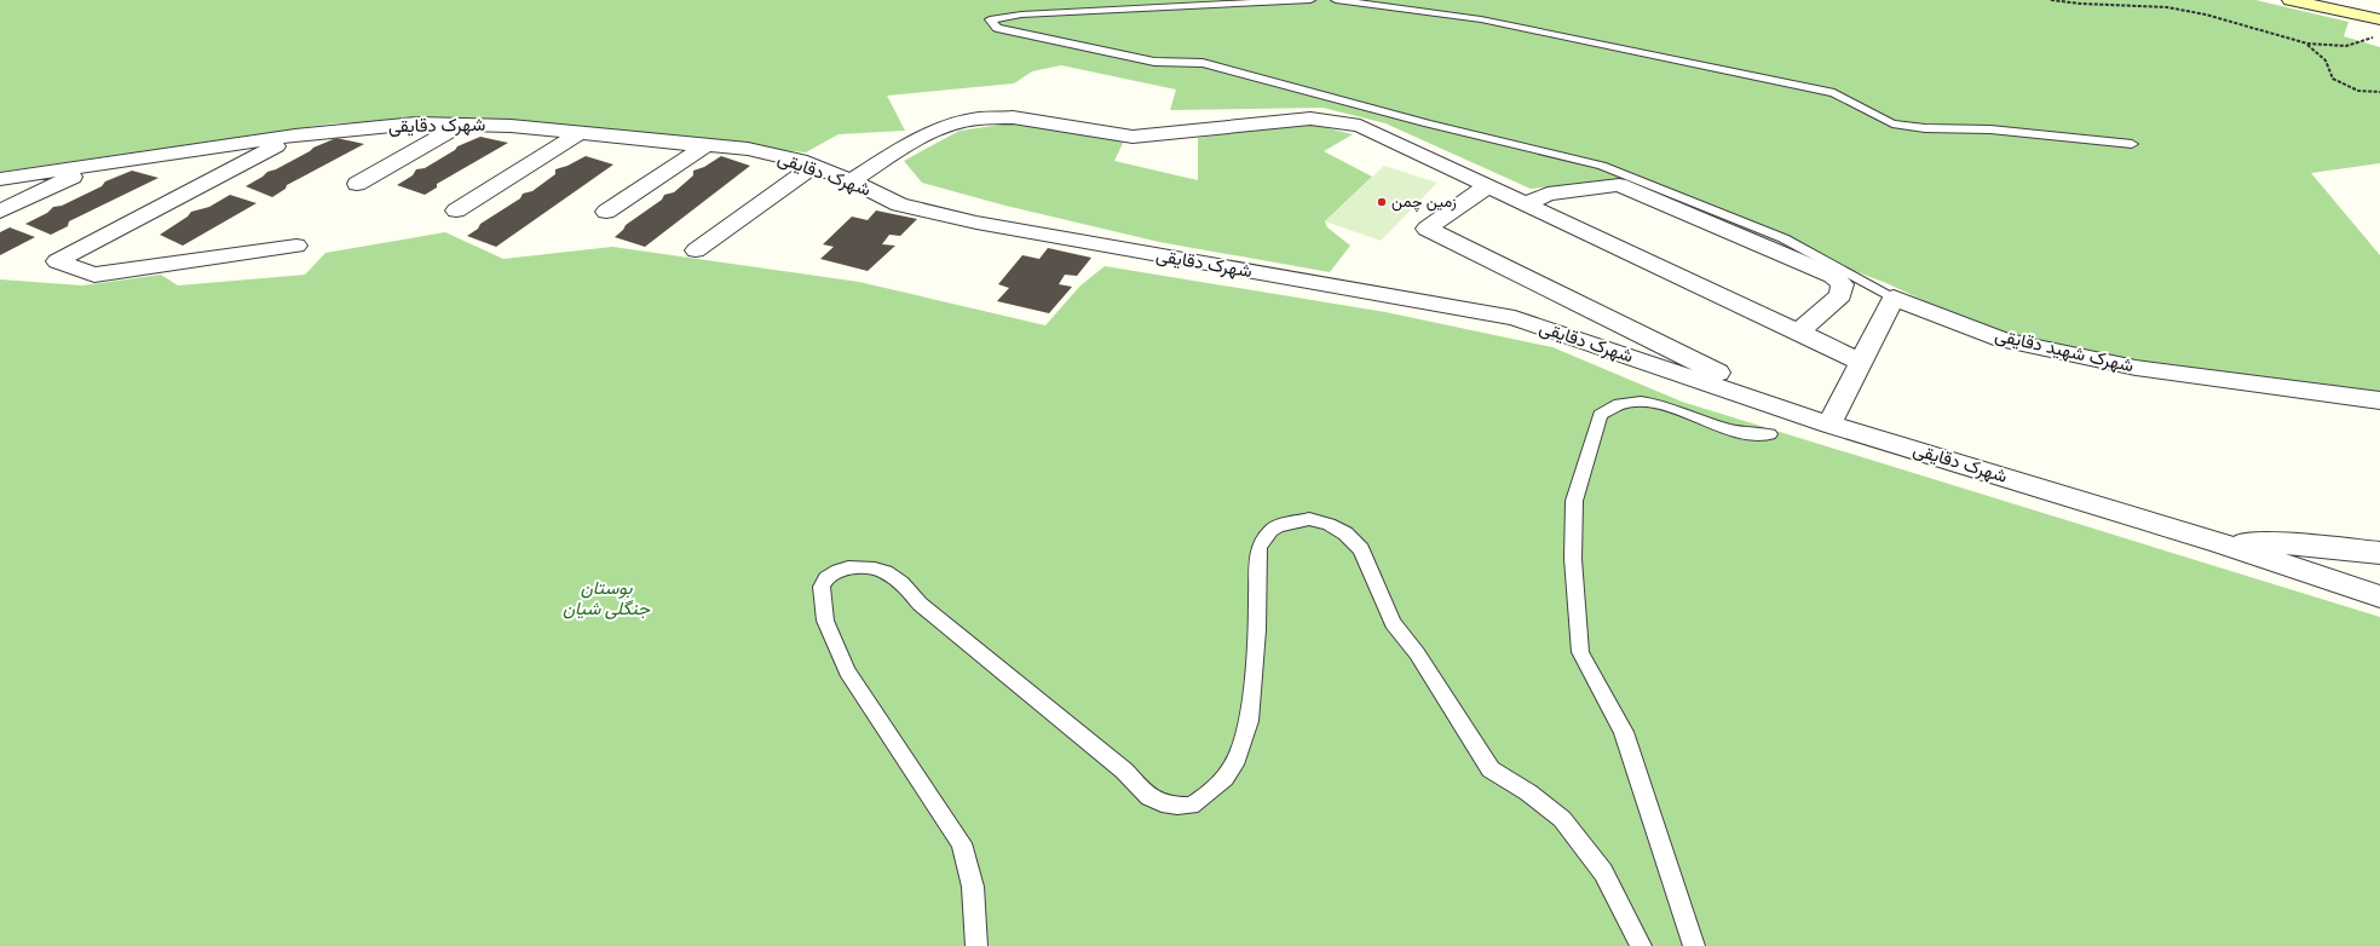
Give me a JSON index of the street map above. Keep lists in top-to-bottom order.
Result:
{
  "streets": {
    "street": ["شهرک دقایقی", "شهرک شهید دقایقی"]
  },
  "parks": ["بوستان جنگلی شیان"],
  "places": ["زمین چمن"]
}
